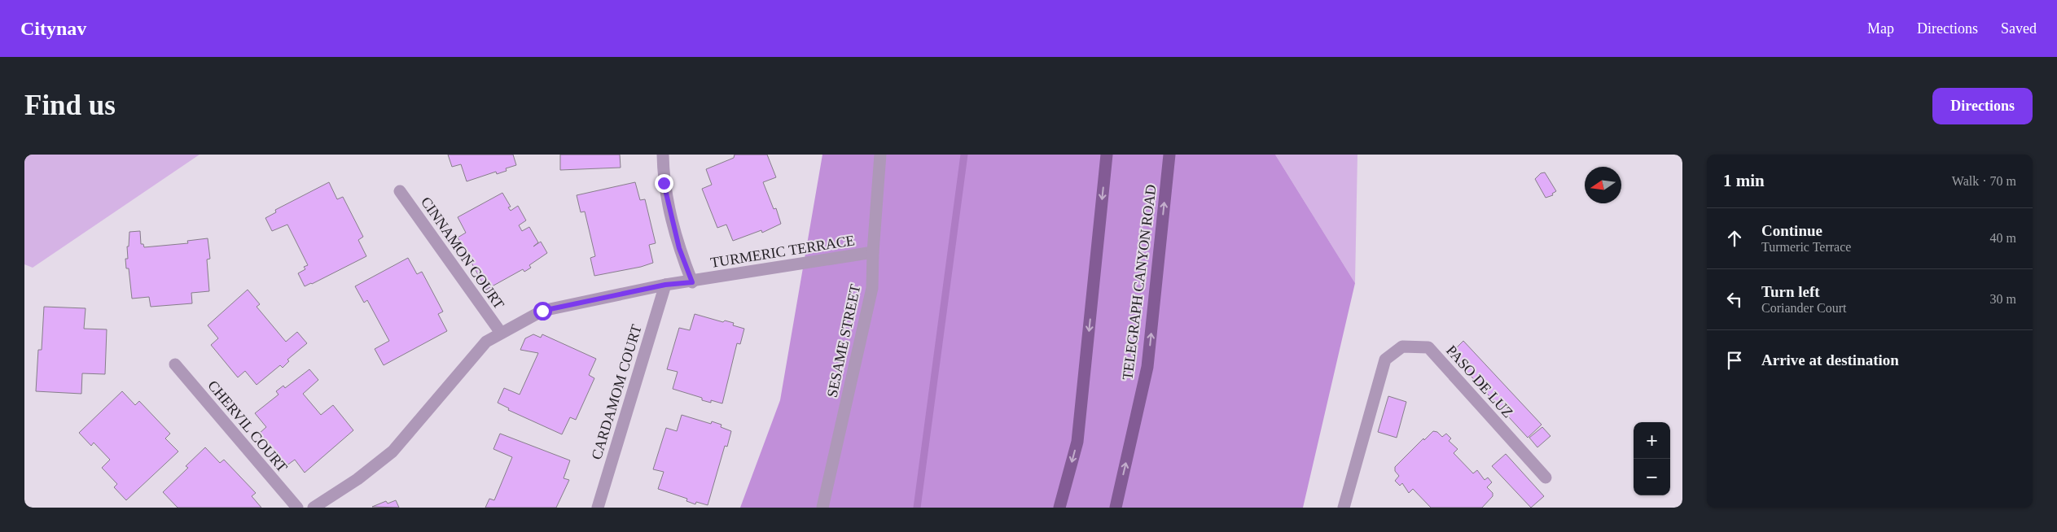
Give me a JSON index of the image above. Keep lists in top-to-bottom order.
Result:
{
  "streets": {
    "main road": ["TELEGRAPH CANYON ROAD"],
    "street": [
      "TURMERIC TERRACE",
      "CINNAMON COURT",
      "SESAME STREET",
      "PASO DE LUZ",
      "CARDAMOM COURT",
      "CHERVIL COURT"
    ]
  },
  "crossings": [
    ["TURMERIC TERRACE", "CINNAMON COURT"],
    ["TURMERIC TERRACE", "SESAME STREET"],
    ["TURMERIC TERRACE", "CARDAMOM COURT"]
  ],
  "north": "left",
  "page": {
    "header": "Citynav",
    "nav": ["Map", "Directions", "Saved"],
    "buttons": "Directions",
    "title": "Find us",
    "heading": ["1 min", "Walk · 70 m"],
    "list": [
      ["Continue", "Turmeric Terrace", "40 m"],
      ["Turn left", "Coriander Court", "30 m"],
      "Arrive at destination"
    ],
    "map_buttons": ["+", "−"]
  }
}
